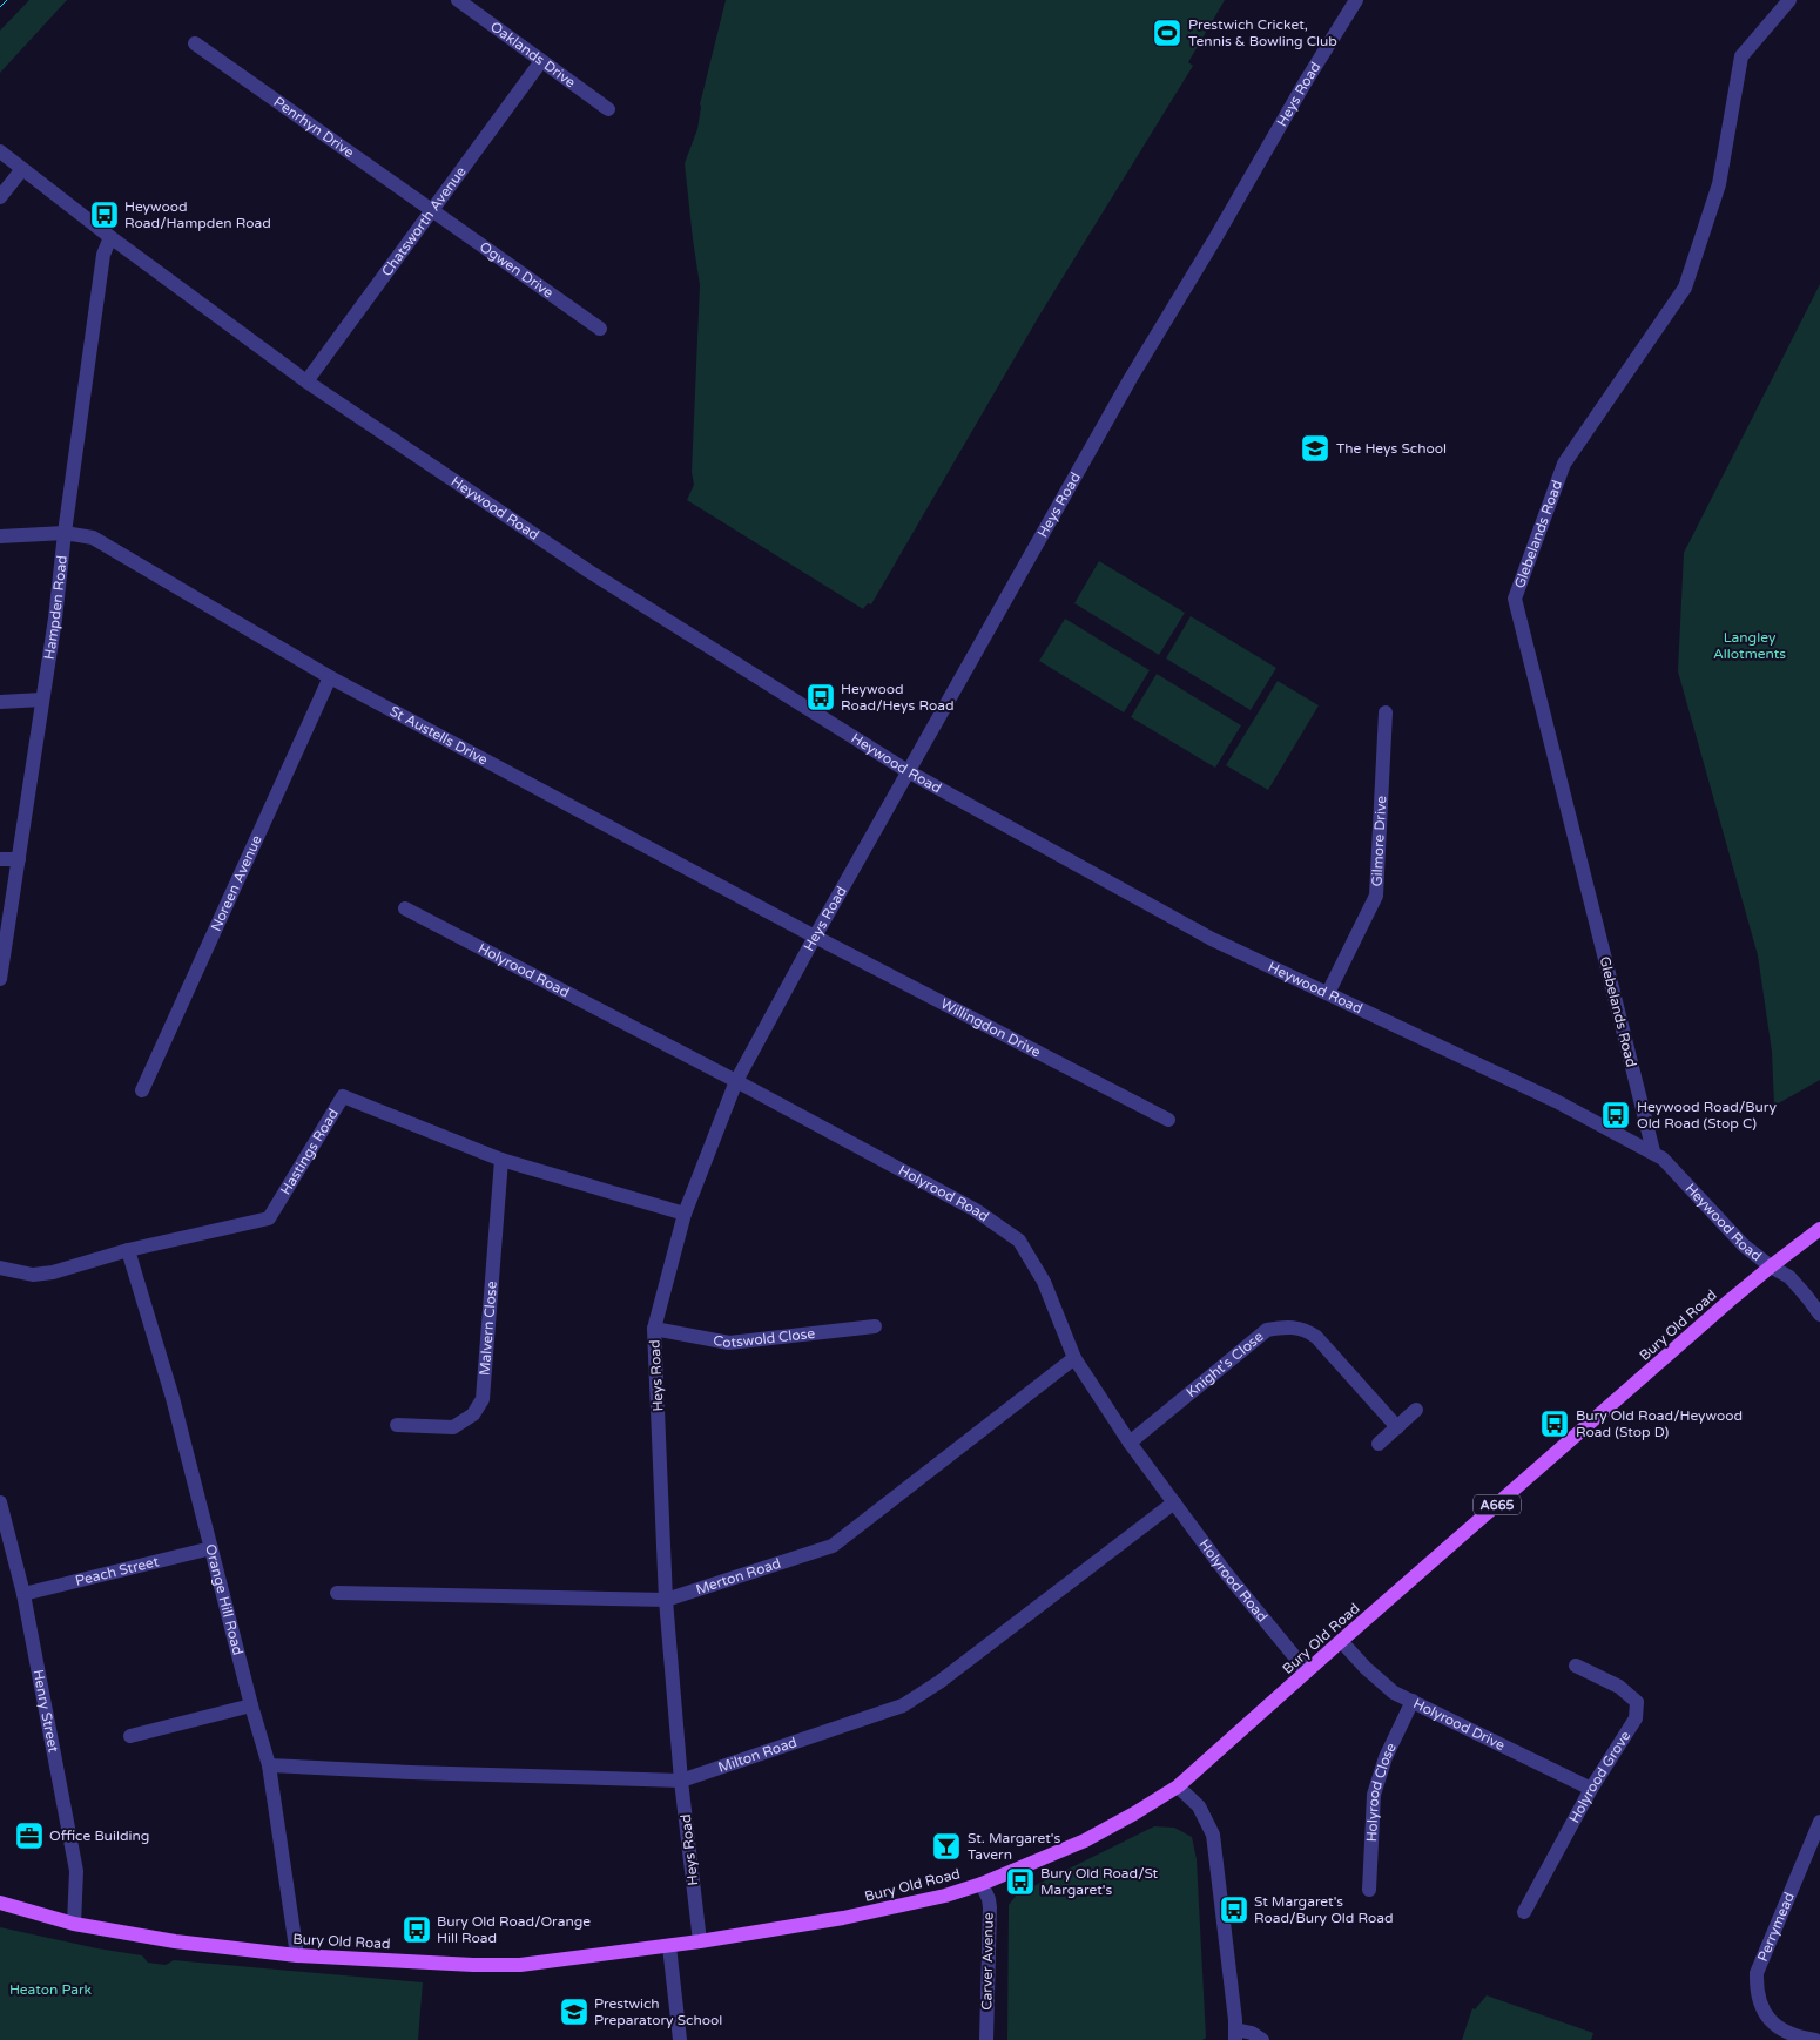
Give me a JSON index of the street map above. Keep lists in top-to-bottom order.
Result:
{
  "streets": {
    "main road": ["Bury Old Road", "A665"],
    "street": [
      "Oaklands Drive",
      "Heys Road",
      "Penrhyn Drive",
      "Chatsworth Avenue",
      "Ogwen Drive",
      "Heywood Road",
      "Glebelands Road",
      "Hampden Road",
      "St Austells Drive",
      "Gilmore Drive",
      "Noreen Avenue",
      "Holyrood Road",
      "Willingdon Drive",
      "Hastings Road",
      "Malvern Close",
      "Cotswold Close",
      "Knight's Close",
      "Peach Street",
      "Merton Road",
      "Orange Hill Road",
      "Henry Street",
      "Holyrood Drive",
      "Milton Road",
      "Holyrood Grove",
      "Holyrood Close",
      "Perrymead",
      "Carver Avenue"
    ]
  },
  "crossings": [
    ["Oaklands Drive", "Chatsworth Avenue"],
    ["Heys Road", "Heywood Road"],
    ["Heys Road", "St Austells Drive"],
    ["Heys Road", "Holyrood Road"],
    ["Heys Road", "Willingdon Drive"],
    ["Heys Road", "Hastings Road"],
    ["Heys Road", "Bury Old Road"],
    ["Heys Road", "Cotswold Close"],
    ["Heys Road", "Merton Road"],
    ["Heys Road", "Milton Road"],
    ["Penrhyn Drive", "Chatsworth Avenue"],
    ["Penrhyn Drive", "Ogwen Drive"],
    ["Chatsworth Avenue", "Ogwen Drive"],
    ["Chatsworth Avenue", "Heywood Road"],
    ["Heywood Road", "Glebelands Road"],
    ["Heywood Road", "Hampden Road"],
    ["Heywood Road", "Gilmore Drive"],
    ["Heywood Road", "Bury Old Road"],
    ["Hampden Road", "St Austells Drive"],
    ["St Austells Drive", "Noreen Avenue"],
    ["St Austells Drive", "Willingdon Drive"],
    ["Holyrood Road", "Bury Old Road"],
    ["Holyrood Road", "Knight's Close"],
    ["Holyrood Road", "Merton Road"],
    ["Holyrood Road", "Milton Road"],
    ["Hastings Road", "Malvern Close"],
    ["Hastings Road", "Orange Hill Road"],
    ["Bury Old Road", "Orange Hill Road"],
    ["Bury Old Road", "Henry Street"],
    ["Bury Old Road", "Holyrood Drive"],
    ["Bury Old Road", "Carver Avenue"],
    ["Peach Street", "Orange Hill Road"],
    ["Peach Street", "Henry Street"],
    ["Orange Hill Road", "Milton Road"],
    ["Holyrood Drive", "Holyrood Grove"],
    ["Holyrood Drive", "Holyrood Close"]
  ],
  "parks": ["Langley Allotments", "Heaton Park"],
  "places": {
    "sports": ["Prestwich Cricket, Tennis & Bowling Club"],
    "bus stop": [
      "Heywood Road/Hampden Road",
      "Heywood Road/Heys Road",
      "Heywood Road/Bury Old Road (Stop C)",
      "Bury Old Road/Heywood Road (Stop D)",
      "Bury Old Road/St Margaret's",
      "St Margaret's Road/Bury Old Road",
      "Bury Old Road/Orange Hill Road"
    ],
    "school or university": ["The Heys School", "Prestwich Preparatory School"],
    "office": ["Office Building"],
    "bar": ["St. Margaret's Tavern"]
  }
}
